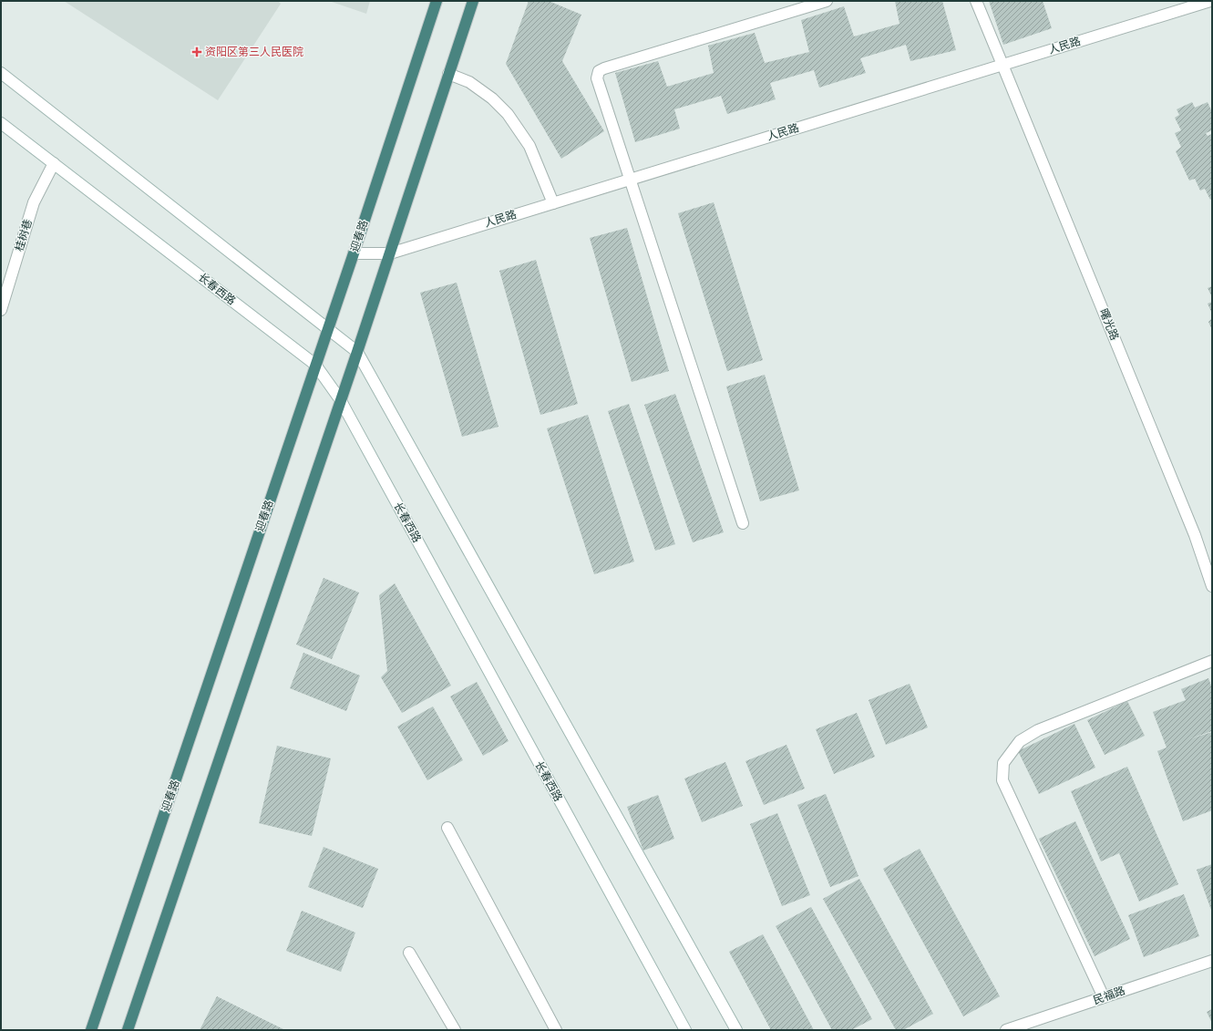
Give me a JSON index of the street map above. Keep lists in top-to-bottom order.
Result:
{
  "streets": {
    "highway": ["迎春路"],
    "street": [
      "人民路",
      "桂树巷",
      "长春西路",
      "曙光路",
      "民福路"
    ]
  },
  "crossings": [
    ["人民路", "迎春路"],
    ["人民路", "曙光路"],
    ["桂树巷", "长春西路"],
    ["迎春路", "长春西路"]
  ],
  "places": {
    "health": ["资阳区第三人民医院"]
  }
}
